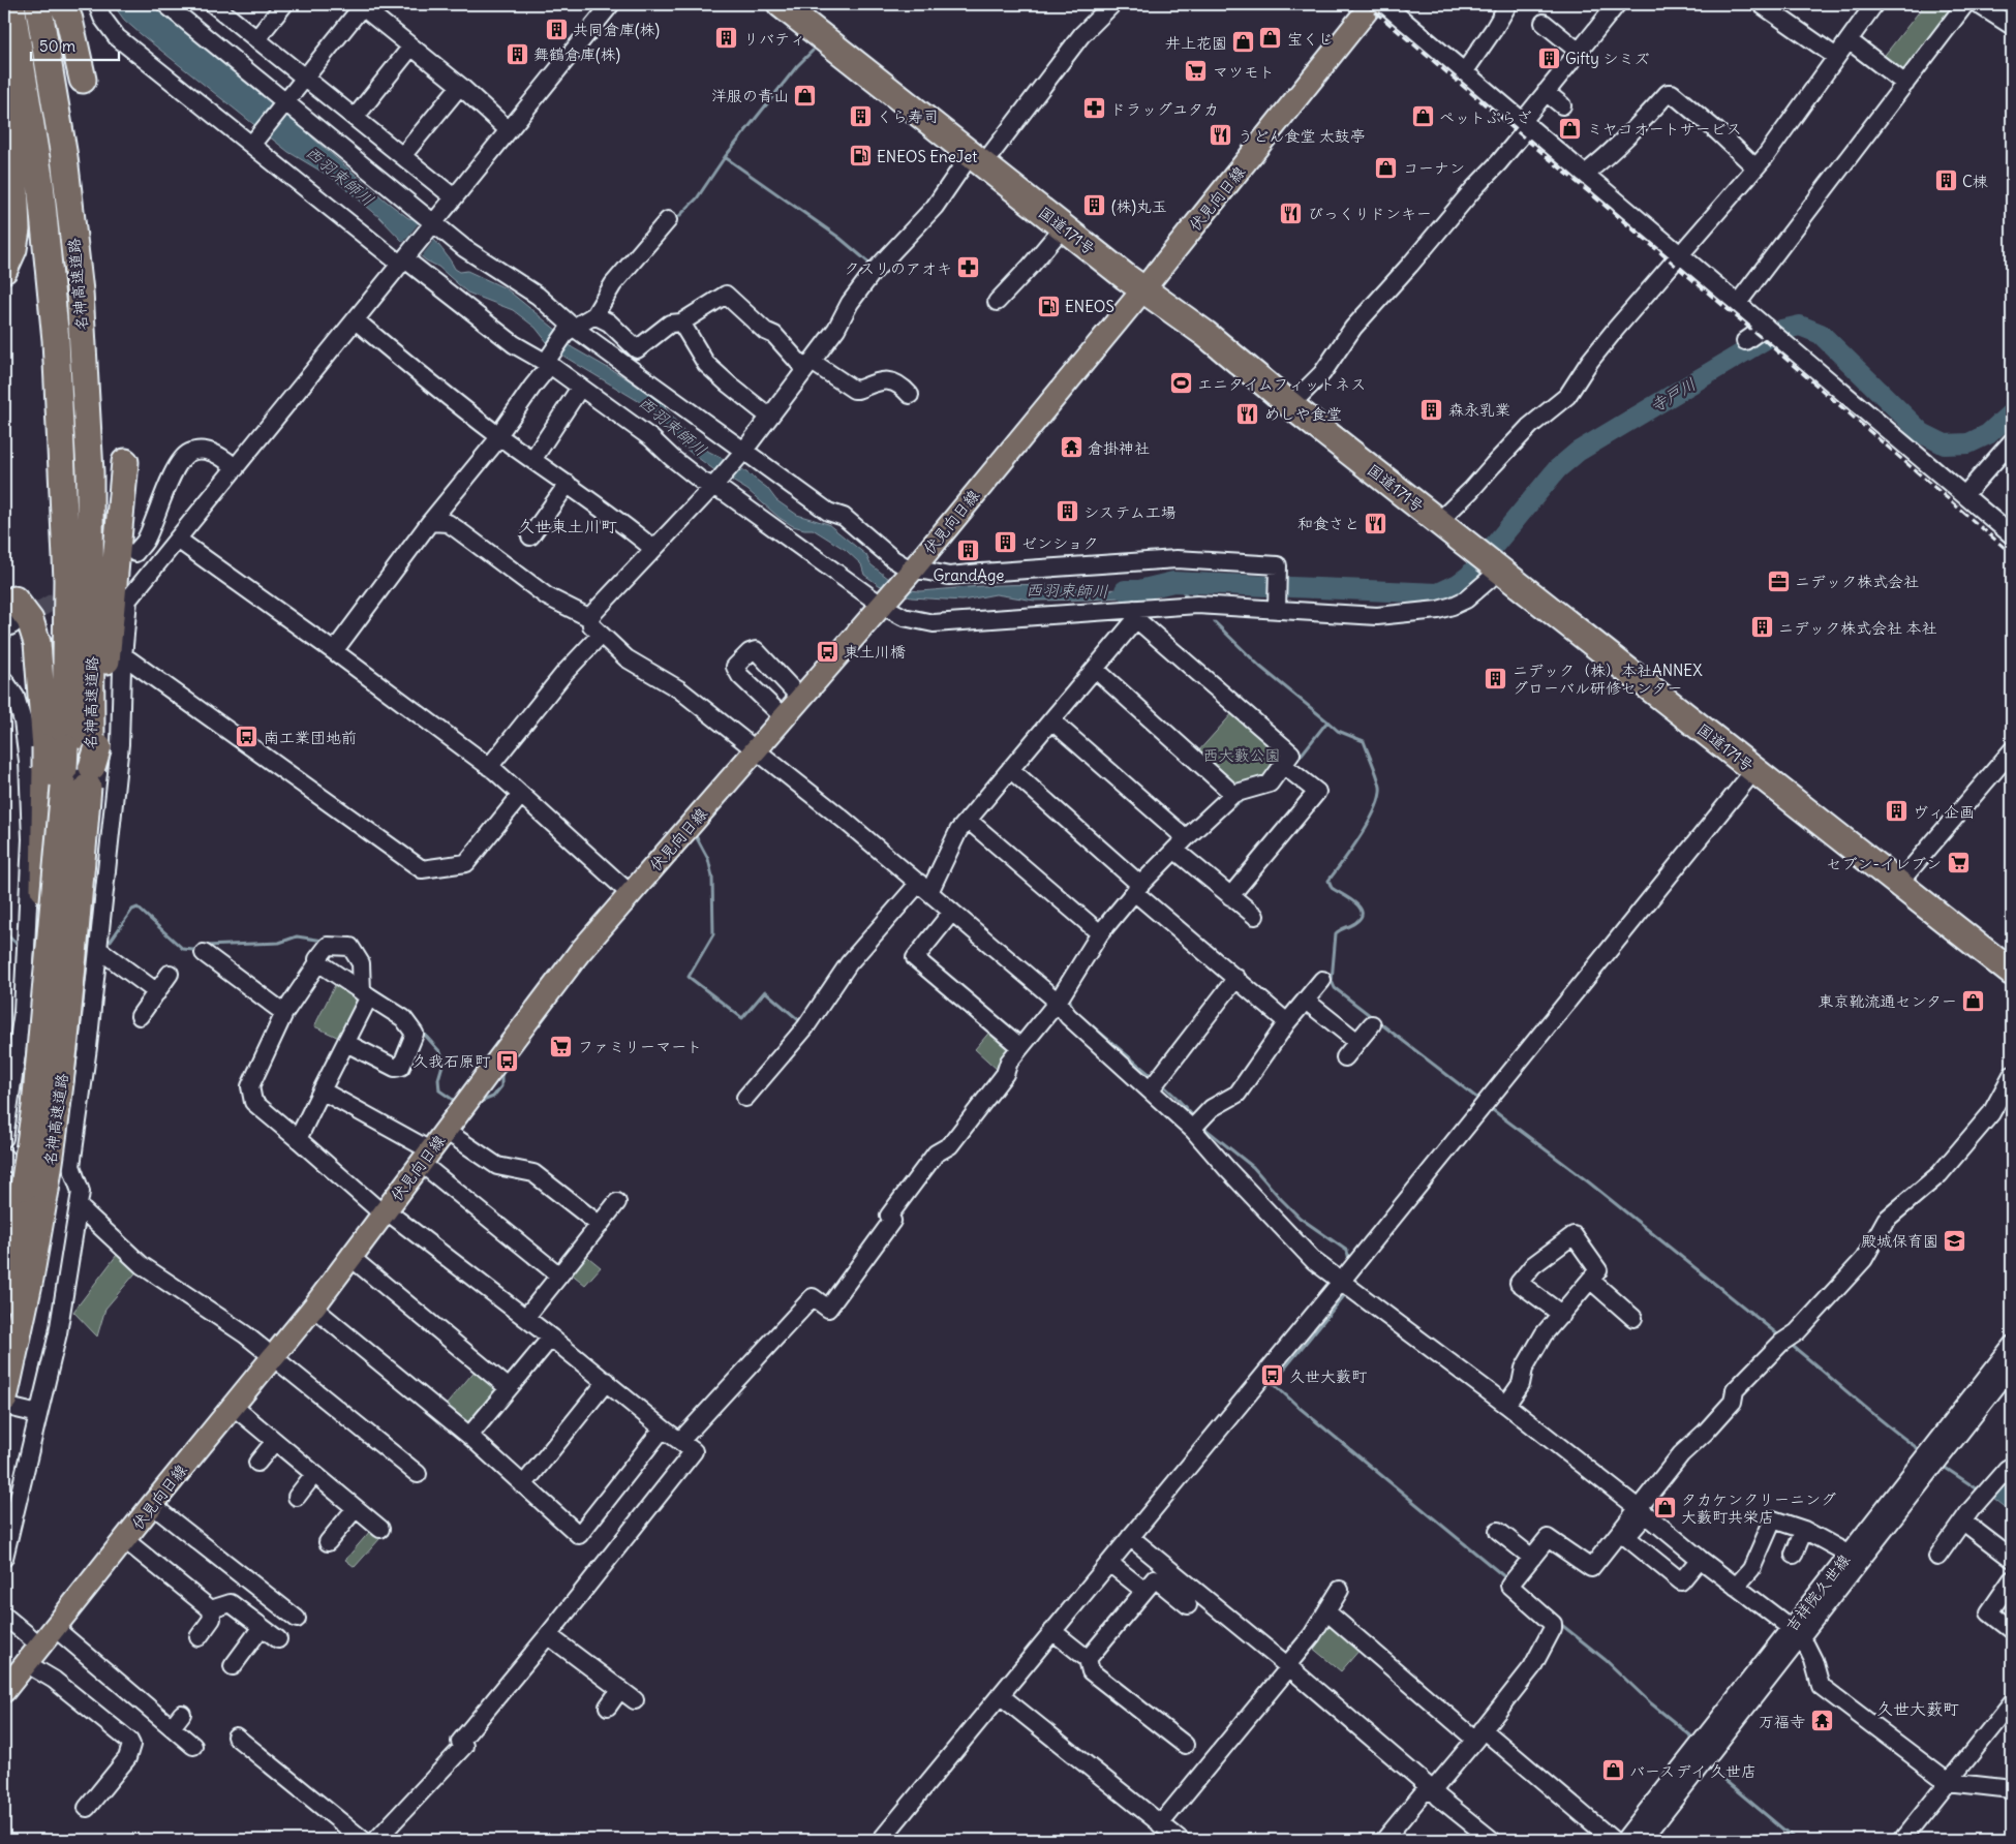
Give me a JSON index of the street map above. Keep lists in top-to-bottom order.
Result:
{
  "streets": {
    "highway": ["国道171号", "名神高速道路"],
    "main road": ["伏見向日線"],
    "street": ["吉祥院久世線"]
  },
  "crossings": [
    ["伏見向日線", "国道171号"]
  ],
  "districts": ["久世東土川町", "久世大薮町"],
  "water": ["西羽束師川", "寺戸川"],
  "parks": ["西大藪公園"],
  "places": {
    "building": [
      "共同倉庫(株)",
      "リバティ",
      "舞鶴倉庫(株)",
      "Gifty シミズ",
      "くら寿司",
      "C棟",
      "(株)丸玉",
      "森永乳業",
      "システム工場",
      "ゼンショク",
      "GrandAge",
      "ニデック株式会社 本社",
      "ニデック（株）本社ANNEX グローバル研修センター",
      "ヴィ企画"
    ],
    "shop": [
      "宝くじ",
      "井上花園",
      "洋服の青山",
      "ペットぷらざ",
      "ミヤコオートサービス",
      "コーナン",
      "東京靴流通センター",
      "タカケンクリーニング 大藪町共栄店",
      "バースデイ 久世店"
    ],
    "supermarket": ["マツモト", "セブン-イレブン", "ファミリーマート"],
    "pharmacy": ["ドラッグユタカ", "クスリのアオキ"],
    "restaurant": [
      "うどん食堂 太鼓亭",
      "びっくりドンキー",
      "めしや食堂",
      "和食さと"
    ],
    "fuel station": ["ENEOS EneJet", "ENEOS"],
    "sports": ["エニタイムフィットネス"],
    "temple": ["倉掛神社", "万福寺"],
    "office": ["ニデック株式会社"],
    "bus stop": [
      "東土川橋",
      "南工業団地前",
      "久我石原町",
      "久世大藪町"
    ],
    "school or university": ["殿城保育園"]
  },
  "scale_bar": "50 m"
}
